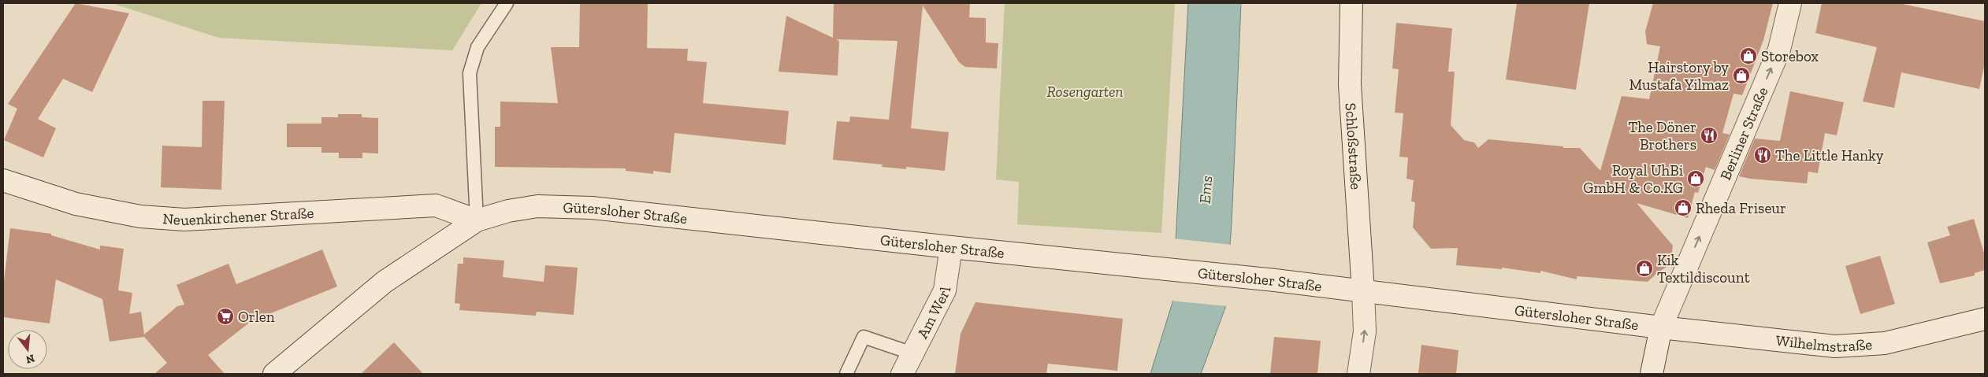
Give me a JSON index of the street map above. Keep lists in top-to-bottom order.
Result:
{
  "streets": {
    "main road": [
      "Berliner Straße",
      "Schloßstraße",
      "Gütersloher Straße",
      "Neuenkirchener Straße",
      "Am Werl",
      "Wilhelmstraße"
    ]
  },
  "crossings": [
    ["Berliner Straße", "Gütersloher Straße"],
    ["Berliner Straße", "Wilhelmstraße"],
    ["Schloßstraße", "Gütersloher Straße"],
    ["Gütersloher Straße", "Neuenkirchener Straße"],
    ["Gütersloher Straße", "Am Werl"],
    ["Gütersloher Straße", "Wilhelmstraße"]
  ],
  "one_way": ["Berliner Straße"],
  "water": ["Ems"],
  "parks": ["Rosengarten"],
  "places": {
    "shop": [
      "Storebox",
      "Hairstory by Mustafa Yilmaz",
      "Royal UhBi GmbH & Co.KG",
      "Rheda Friseur",
      "Kik Textildiscount"
    ],
    "restaurant": ["The Döner Brothers", "The Little Hanky"],
    "supermarket": ["Orlen"]
  },
  "north": "bottom"
}
